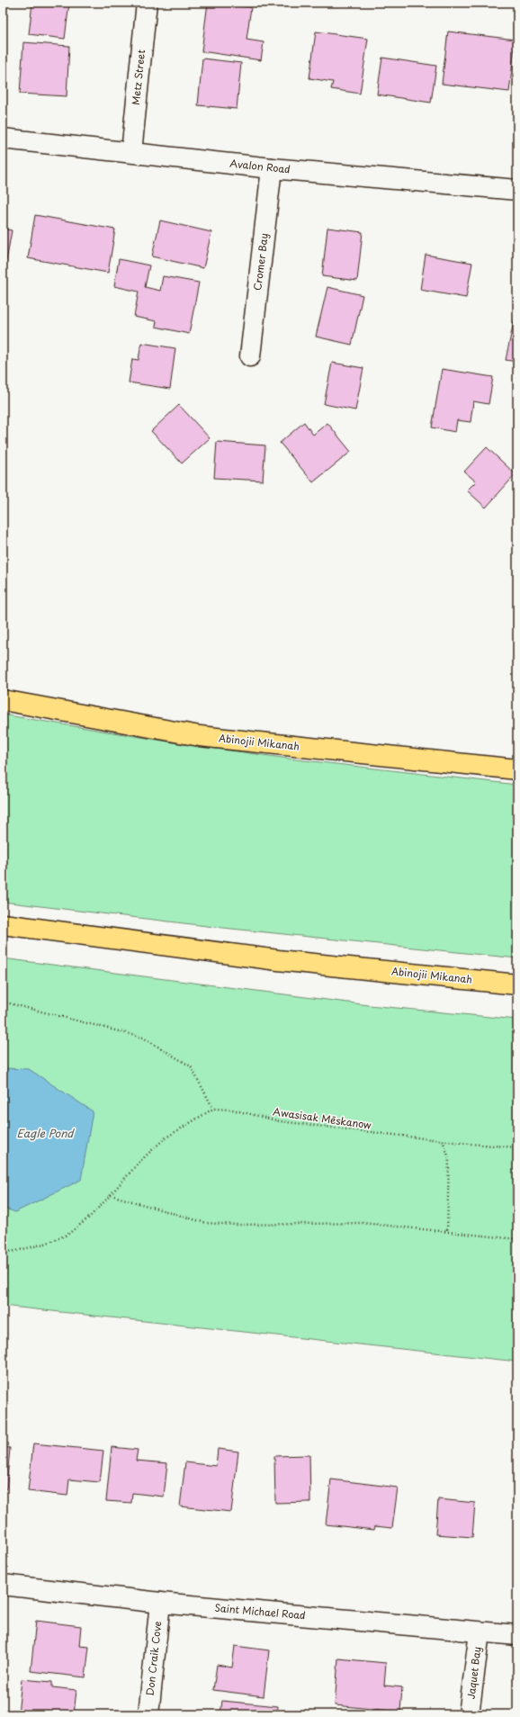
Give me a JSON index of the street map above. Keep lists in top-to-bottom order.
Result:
{
  "streets": {
    "main road": ["Abinojii Mikanah"],
    "street": [
      "Metz Street",
      "Avalon Road",
      "Cromer Bay",
      "Saint Michael Road",
      "Don Craik Cove",
      "Jaquet Bay"
    ],
    "path": ["Awasisak Mēskanow"]
  },
  "crossings": [
    ["Metz Street", "Avalon Road"],
    ["Avalon Road", "Cromer Bay"],
    ["Saint Michael Road", "Don Craik Cove"],
    ["Saint Michael Road", "Jaquet Bay"]
  ],
  "water": ["Eagle Pond"]
}
